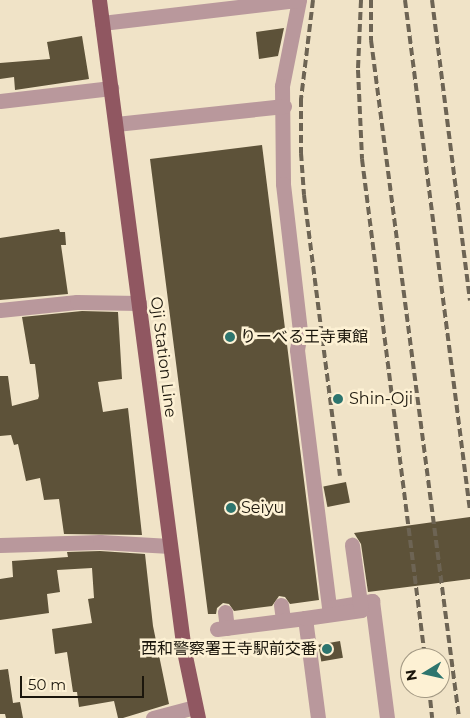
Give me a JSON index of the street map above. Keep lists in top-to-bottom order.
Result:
{
  "streets": {
    "main road": ["Oji Station Line"]
  },
  "places": [
    "りーべる王寺東館",
    "Shin-Oji",
    "Seiyu",
    "西和警察署王寺駅前交番"
  ],
  "scale_bar": "50 m",
  "north": "left"
}
